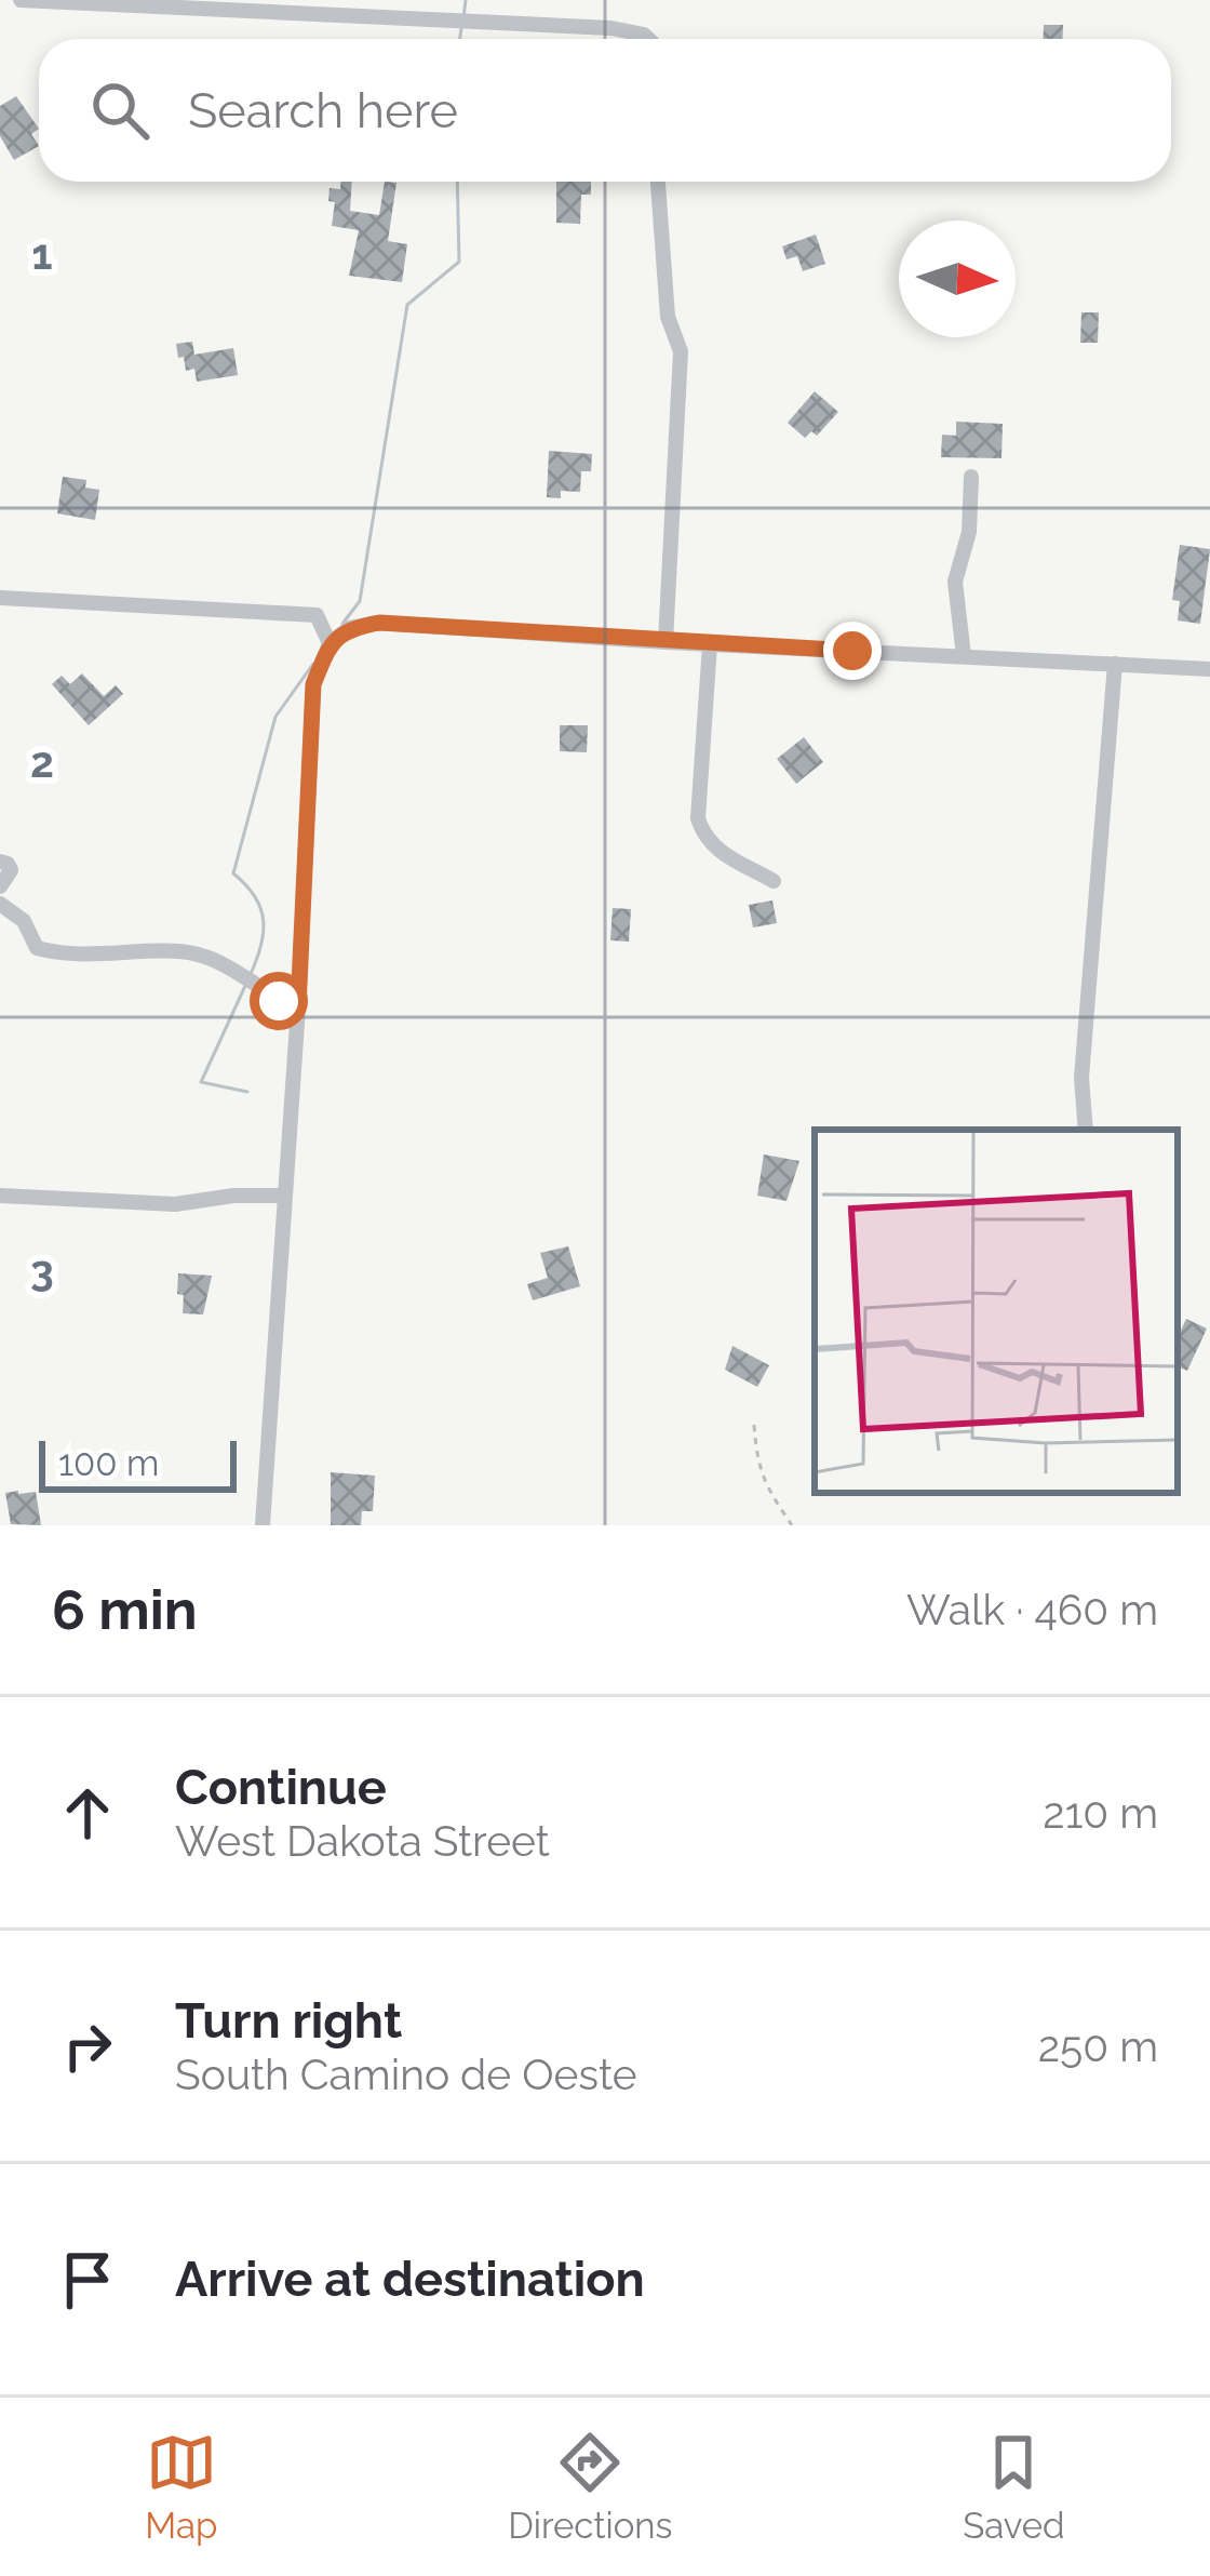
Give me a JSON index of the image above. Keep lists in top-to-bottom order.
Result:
{
  "scale_bar": "100 m",
  "north": "right",
  "page": {
    "search": "Search here",
    "scale": "100 m",
    "heading": ["6 min", "Walk · 460 m"],
    "list": [
      ["Continue", "West Dakota Street", "210 m"],
      ["Turn right", "South Camino de Oeste", "250 m"],
      "Arrive at destination"
    ],
    "nav": ["Map", "Directions", "Saved"]
  },
  "grid": {
    "rows": ["1", "2", "3"]
  }
}
